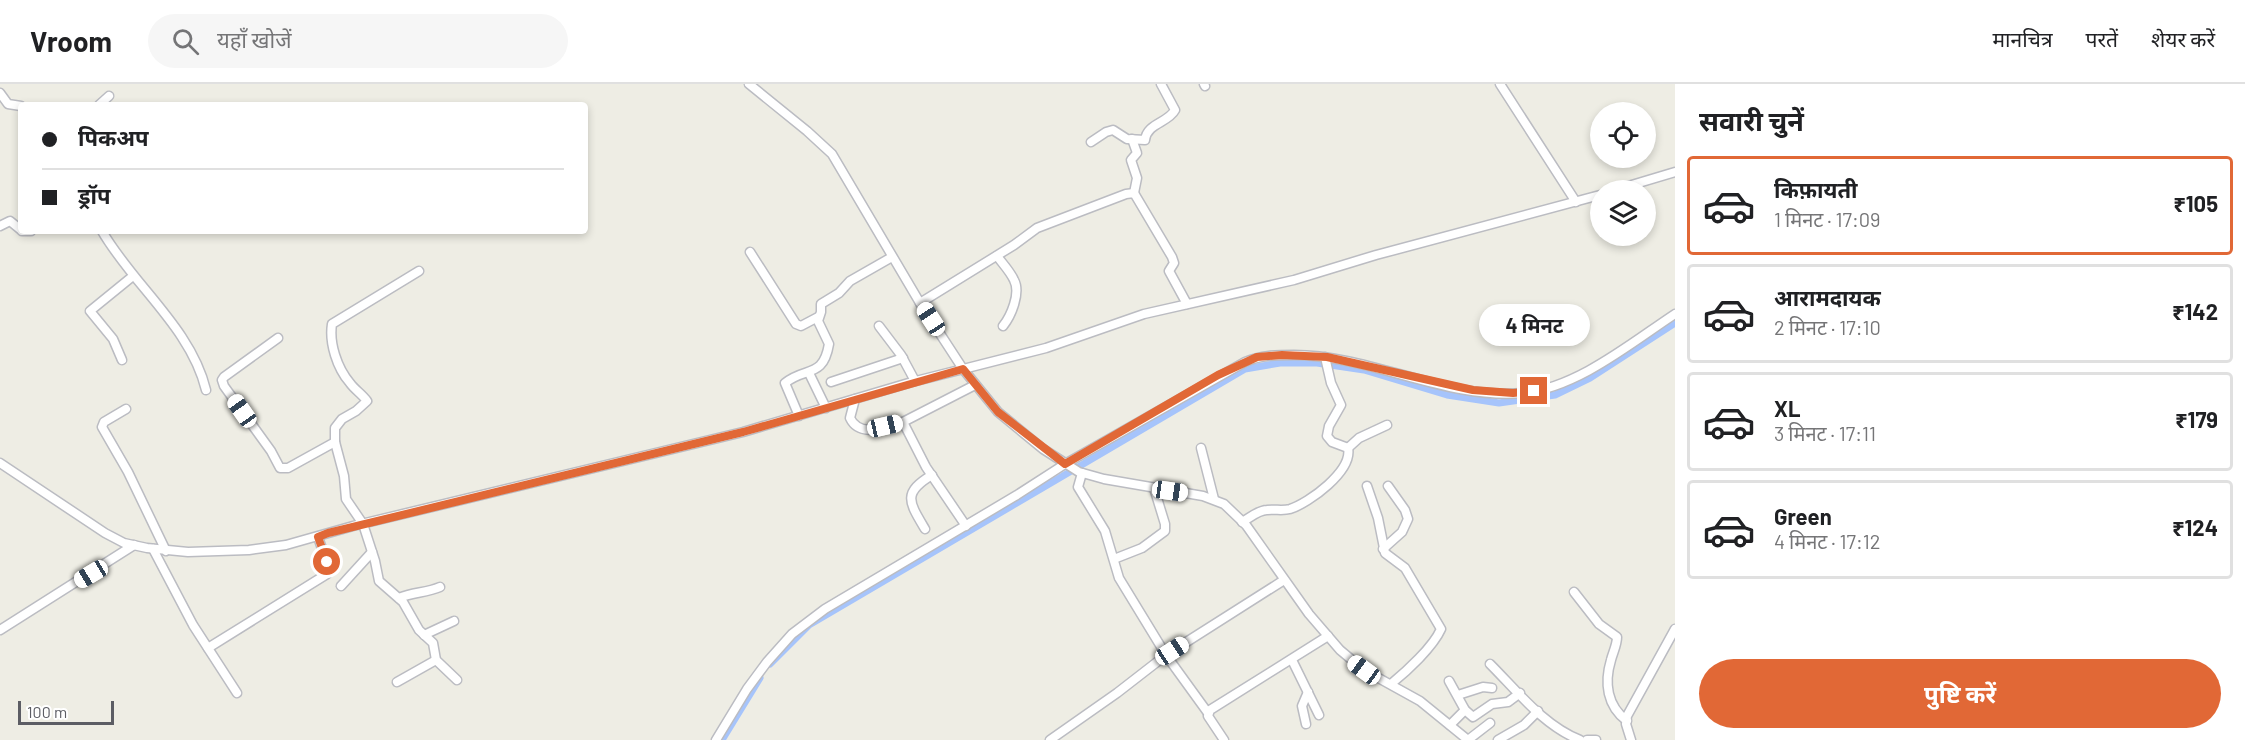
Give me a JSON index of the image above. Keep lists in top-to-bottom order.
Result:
{
  "scale_bar": "100 m",
  "page": {
    "header": "Vroom",
    "search": "यहाँ खोजें",
    "nav": ["मानचित्र", "परतें", "शेयर करें"],
    "heading": "सवारी चुनें",
    "banner": ["पिकअप", "ड्रॉप"],
    "list": [
      {
        "name": "किफ़ायती",
        "note": "1 मिनट · 17:09",
        "value": "₹105"
      },
      {
        "name": "आरामदायक",
        "note": "2 मिनट · 17:10",
        "value": "₹142"
      },
      {
        "name": "XL",
        "note": "3 मिनट · 17:11",
        "value": "₹179"
      },
      {
        "name": "Green",
        "note": "4 मिनट · 17:12",
        "value": "₹124"
      }
    ],
    "bubble": "4 मिनट",
    "buttons": "पुष्टि करें",
    "scale": "100 m"
  }
}
